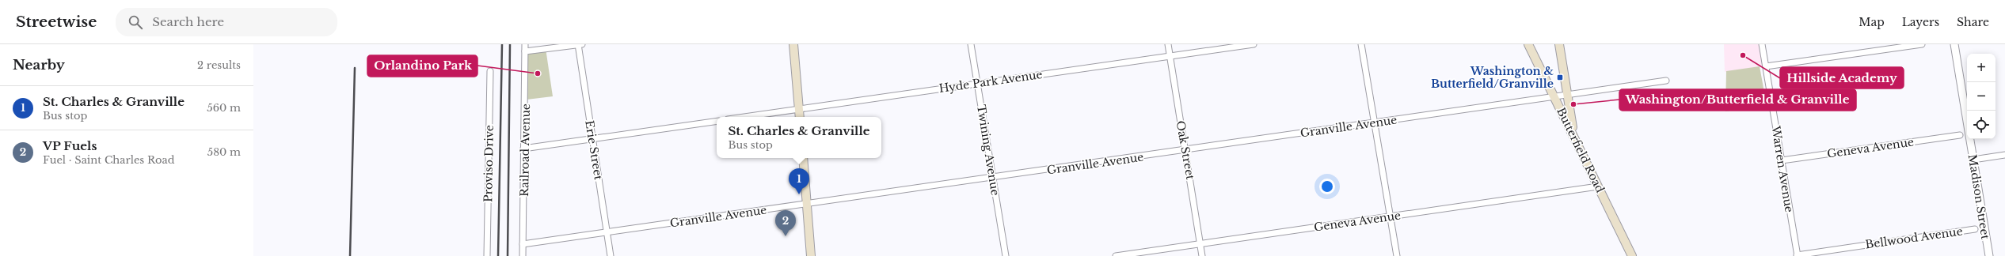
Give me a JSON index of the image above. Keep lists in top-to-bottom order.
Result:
{
  "streets": {
    "main road": ["Butterfield Road"],
    "street": [
      "Hyde Park Avenue",
      "Granville Avenue",
      "Geneva Avenue",
      "Railroad Avenue",
      "Erie Street",
      "Twining Avenue",
      "Oak Street",
      "Proviso Drive",
      "Warren Avenue",
      "Madison Street",
      "Bellwood Avenue"
    ]
  },
  "crossings": [
    ["Hyde Park Avenue", "Twining Avenue"],
    ["Hyde Park Avenue", "Oak Street"],
    ["Granville Avenue", "Railroad Avenue"],
    ["Granville Avenue", "Erie Street"],
    ["Granville Avenue", "Twining Avenue"],
    ["Granville Avenue", "Oak Street"],
    ["Granville Avenue", "Butterfield Road"],
    ["Geneva Avenue", "Oak Street"],
    ["Geneva Avenue", "Butterfield Road"],
    ["Geneva Avenue", "Warren Avenue"],
    ["Warren Avenue", "Bellwood Avenue"]
  ],
  "places": {
    "other": ["Hillside Academy", "Orlandino Park", "Washington/Butterfield & Granville"],
    "transit": ["Washington & Butterfield/Granville"]
  },
  "page": {
    "header": "Streetwise",
    "search": "Search here",
    "nav": ["Map", "Layers", "Share"],
    "heading": ["Nearby", "2 results"],
    "map_buttons": ["+", "−"],
    "list": [
      {
        "mark": "1",
        "name": "St. Charles & Granville",
        "note": "Bus stop",
        "value": "560 m"
      },
      {
        "mark": "2",
        "name": "VP Fuels",
        "note": "Fuel · Saint Charles Road",
        "value": "580 m"
      }
    ],
    "popup": ["St. Charles & Granville", "Bus stop"],
    "pins": ["1", "2"]
  }
}
